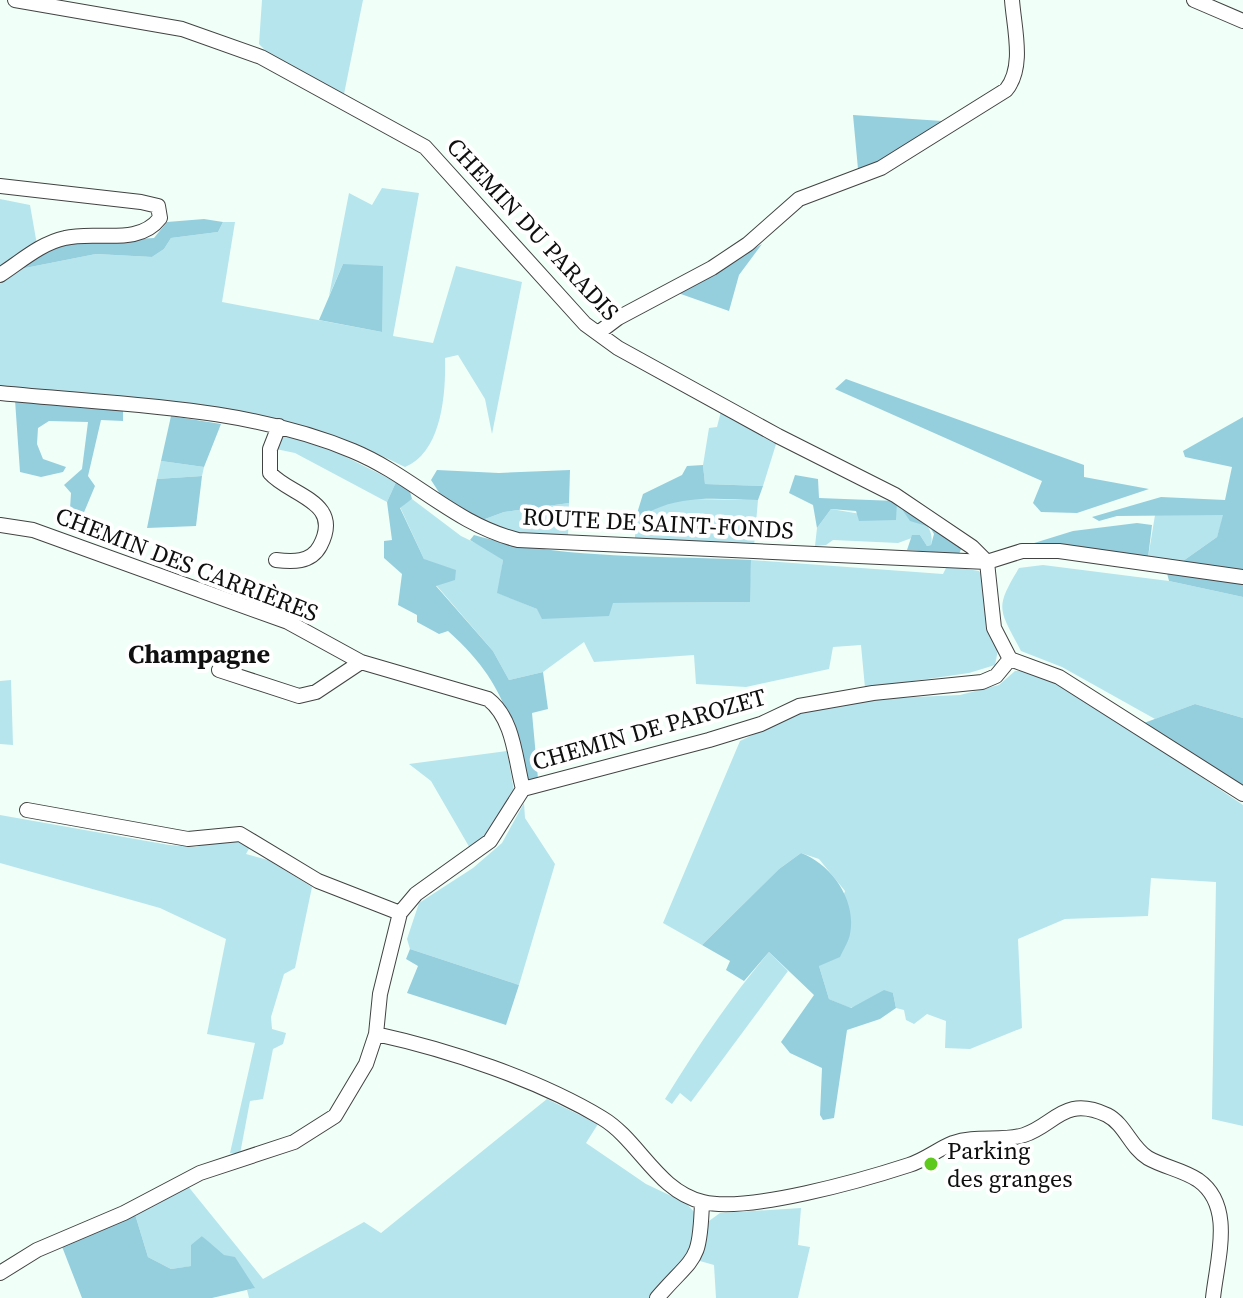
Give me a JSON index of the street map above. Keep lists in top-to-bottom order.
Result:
{
  "streets": {
    "street": [
      "CHEMIN DU PARADIS",
      "ROUTE DE SAINT-FONDS",
      "CHEMIN DES CARRIÈRES",
      "CHEMIN DE PAROZET"
    ]
  },
  "crossings": [
    ["CHEMIN DU PARADIS", "ROUTE DE SAINT-FONDS"],
    ["CHEMIN DES CARRIÈRES", "CHEMIN DE PAROZET"]
  ],
  "districts": ["Champagne"],
  "places": ["Parking des granges"]
}
